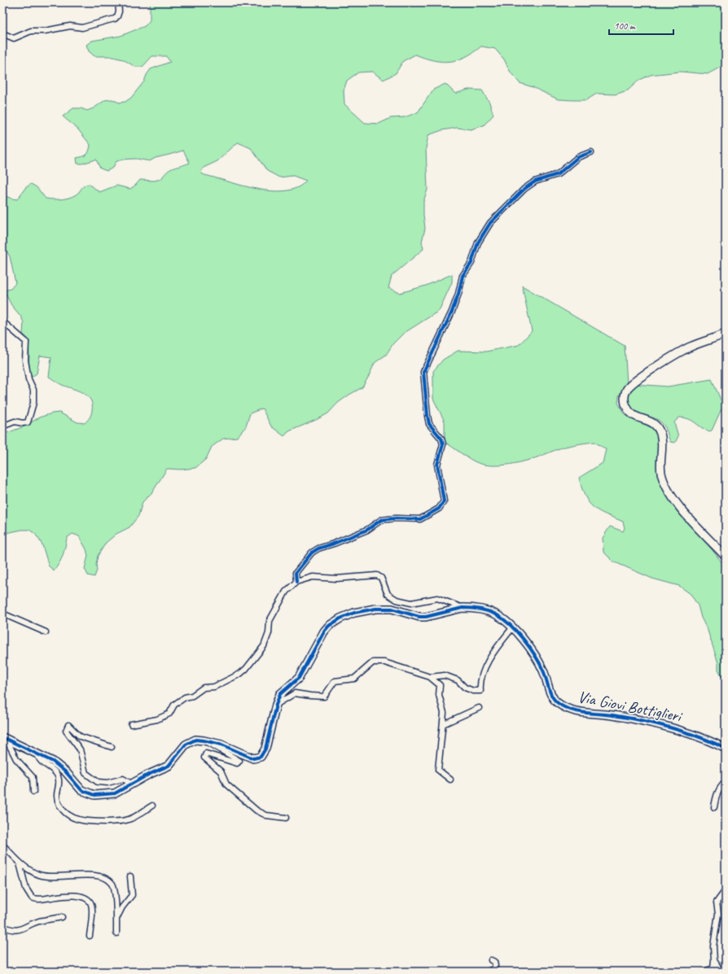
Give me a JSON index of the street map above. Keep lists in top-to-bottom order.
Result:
{
  "streets": {
    "street": ["Via Giovi Bottiglieri"]
  },
  "scale_bar": "100 m"
}
